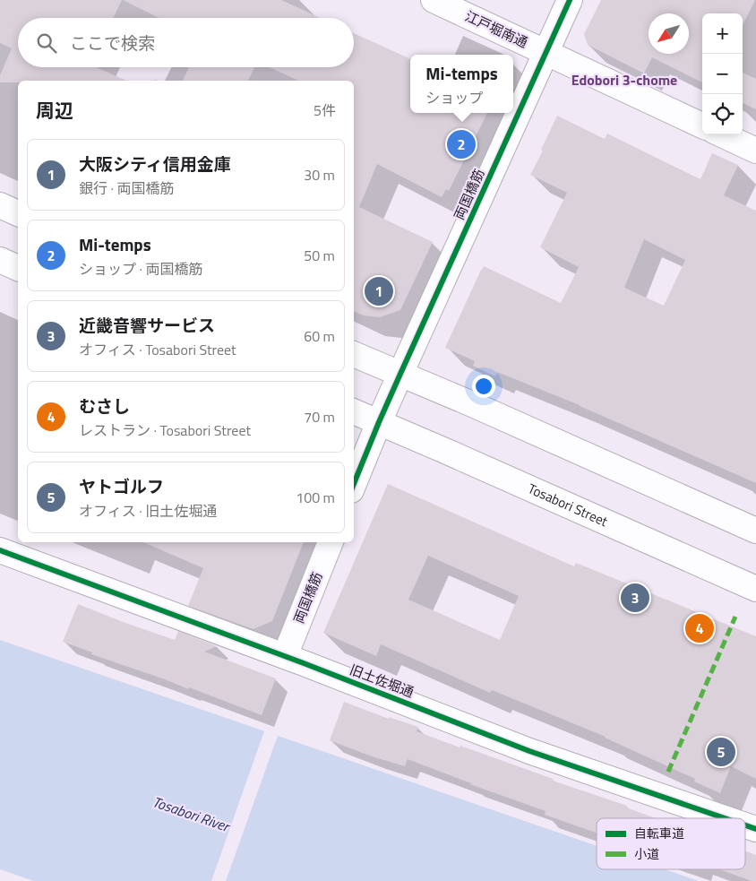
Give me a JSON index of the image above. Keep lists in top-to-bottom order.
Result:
{
  "streets": {
    "street": [
      "江戸堀南通",
      "両国橋筋",
      "Tosabori Street",
      "旧土佐堀通"
    ]
  },
  "crossings": [
    ["江戸堀南通", "両国橋筋"],
    ["両国橋筋", "Tosabori Street"],
    ["両国橋筋", "旧土佐堀通"]
  ],
  "districts": ["Edobori 3-chome"],
  "water": ["Tosabori River"],
  "legend": ["自転車道", "小道"],
  "north": "bottom left",
  "page": {
    "map_buttons": ["+", "−"],
    "search": "ここで検索",
    "popup": ["Mi-temps", "ショップ"],
    "heading": ["周辺", "5件"],
    "pins": [
      "2",
      "1",
      "3",
      "4",
      "5"
    ],
    "list": [
      {
        "mark": "1",
        "name": "大阪シティ信用金庫",
        "note": "銀行 · 両国橋筋",
        "value": "30 m"
      },
      {
        "mark": "2",
        "name": "Mi-temps",
        "note": "ショップ · 両国橋筋",
        "value": "50 m"
      },
      {
        "mark": "3",
        "name": "近畿音響サービス",
        "note": "オフィス · Tosabori Street",
        "value": "60 m"
      },
      {
        "mark": "4",
        "name": "むさし",
        "note": "レストラン · Tosabori Street",
        "value": "70 m"
      },
      {
        "mark": "5",
        "name": "ヤトゴルフ",
        "note": "オフィス · 旧土佐堀通",
        "value": "100 m"
      }
    ]
  }
}
